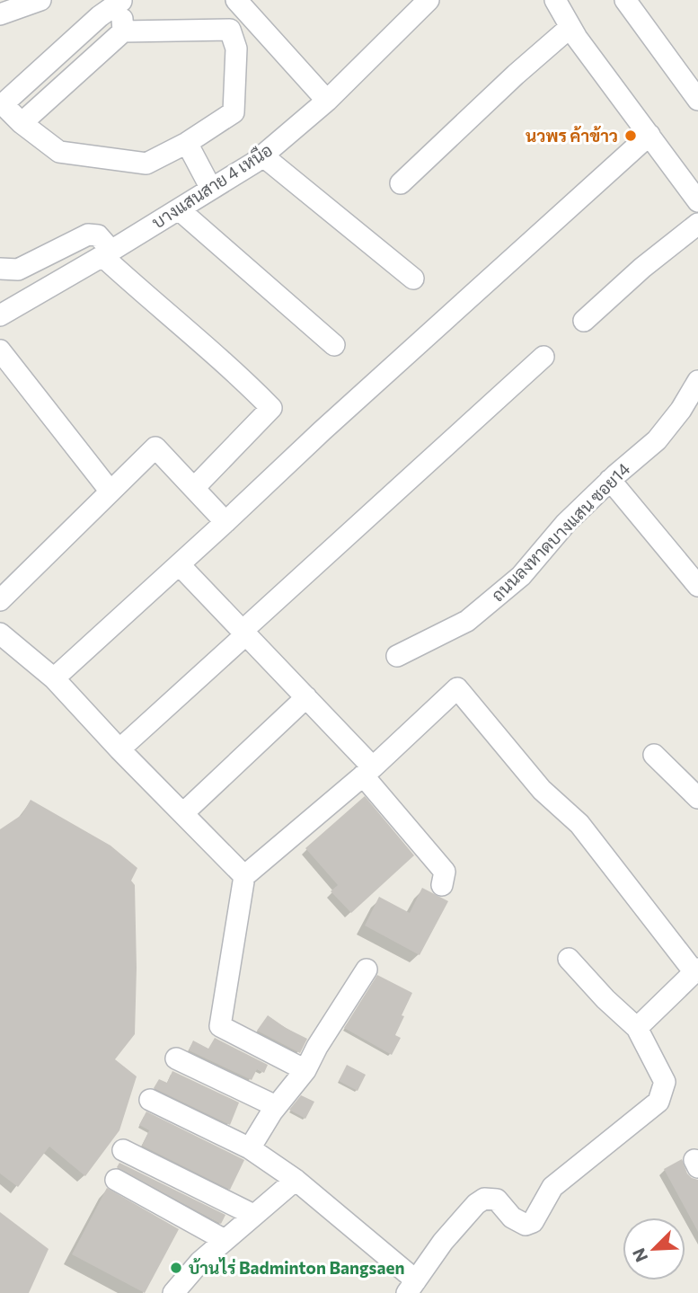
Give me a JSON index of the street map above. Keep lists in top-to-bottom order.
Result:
{
  "streets": {
    "street": ["บางแสนสาย 4 เหนือ", "ถนนลงหาดบางแสน ซอย14"]
  },
  "places": ["นวพร ค้าข้าว", "บ้านไร่ Badminton Bangsaen"],
  "north": "bottom left"
}
